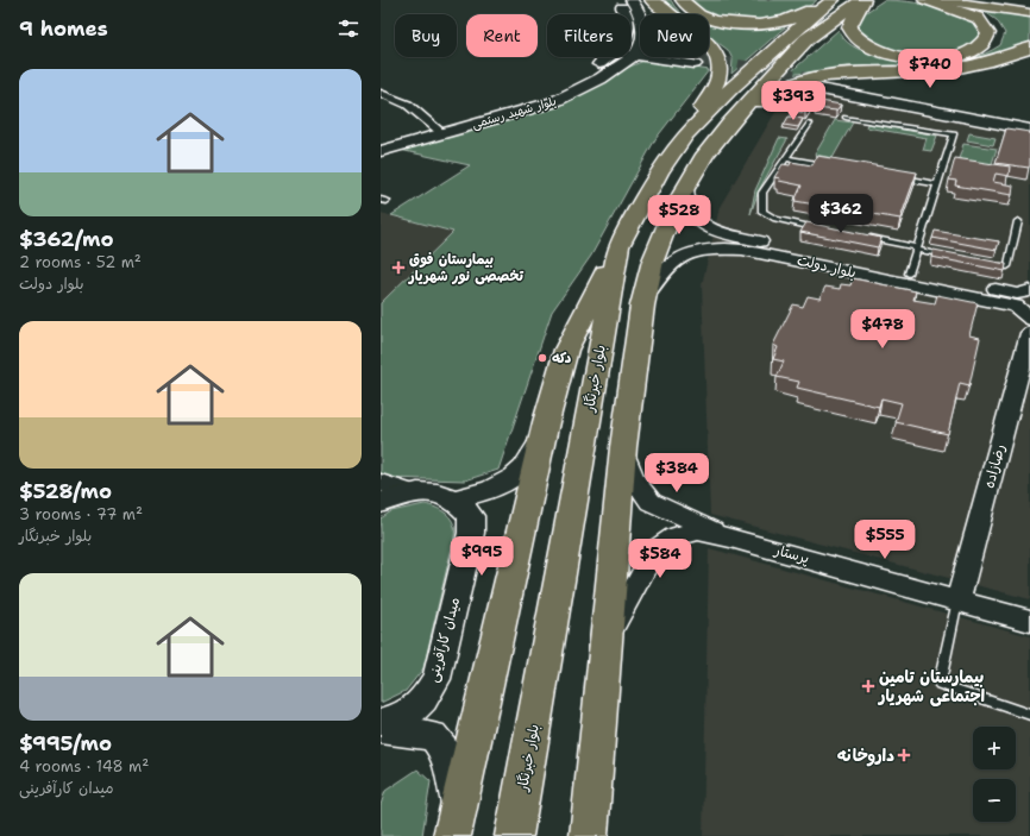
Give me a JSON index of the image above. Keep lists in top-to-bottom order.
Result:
{
  "streets": {
    "highway": ["بلوار خبرنگار"],
    "main road": ["بلوار شهید رستمی", "میدان کارآفرینی"],
    "street": ["بلوار دولت", "رضازاده", "پرستار"]
  },
  "crossings": [
    ["رضازاده", "پرستار"]
  ],
  "places": {
    "health": ["بیمارستان فوق تخصصی نور شهریار", "بیمارستان تامین اجتماعی شهریار", "داروخانه"],
    "other": ["دکه"]
  },
  "page": {
    "heading": "9 homes",
    "chip": [
      "Buy",
      "Rent",
      "Filters",
      "New"
    ],
    "price": [
      "$740",
      "$393",
      "$362",
      "$528",
      "$478",
      "$384",
      "$555",
      "$995",
      "$584"
    ],
    "list": [
      {
        "name": "$362/mo",
        "note": "2 rooms · 52 m² · بلوار دولت"
      },
      {
        "name": "$528/mo",
        "note": "3 rooms · 77 m² · بلوار خبرنگار"
      },
      {
        "name": "$995/mo",
        "note": "4 rooms · 148 m² · میدان کارآفرینی"
      }
    ],
    "map_buttons": ["+", "−"]
  }
}
